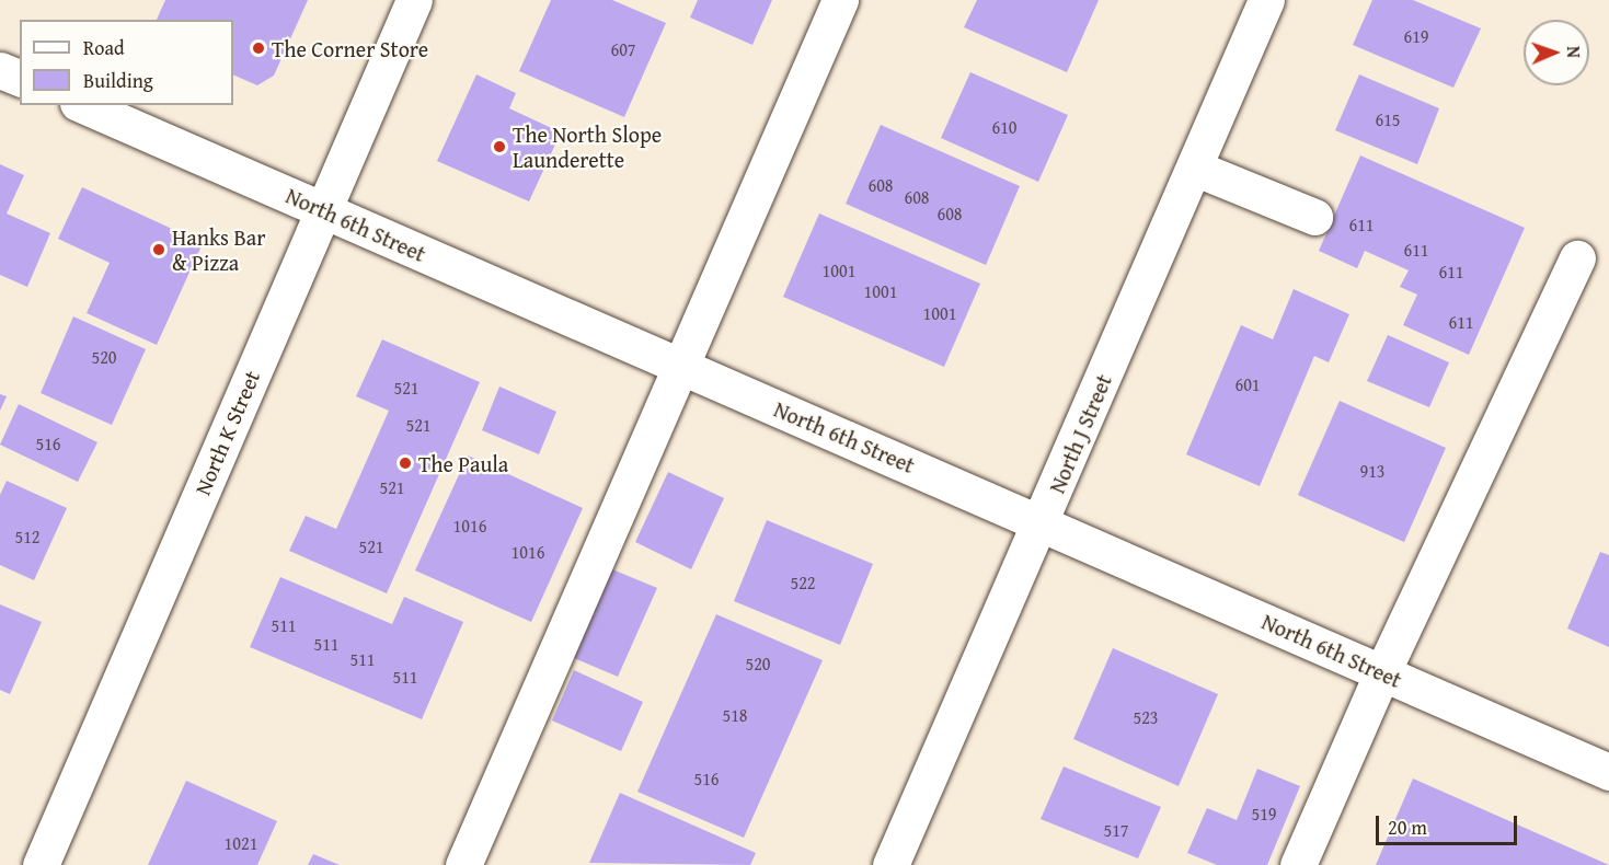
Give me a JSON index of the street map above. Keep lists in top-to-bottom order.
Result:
{
  "streets": {
    "street": ["North 6th Street", "North K Street", "North J Street"]
  },
  "crossings": [
    ["North 6th Street", "North K Street"],
    ["North 6th Street", "North J Street"]
  ],
  "places": [
    "The Corner Store",
    "The North Slope Launderette",
    "Hanks Bar & Pizza",
    "The Paula"
  ],
  "house_numbers": [
    "619",
    "607",
    "615",
    "610",
    "608",
    "608",
    "608",
    "611",
    "611",
    "1001",
    "611",
    "1001",
    "1001",
    "611",
    "520",
    "601",
    "521",
    "521",
    "516",
    "913",
    "521",
    "1016",
    "512",
    "521",
    "1016",
    "522",
    "511",
    "511",
    "511",
    "520",
    "511",
    "518",
    "523",
    "516",
    "519",
    "517",
    "1021"
  ],
  "legend": ["Road", "Building"],
  "scale_bar": "20 m",
  "north": "right"
}
